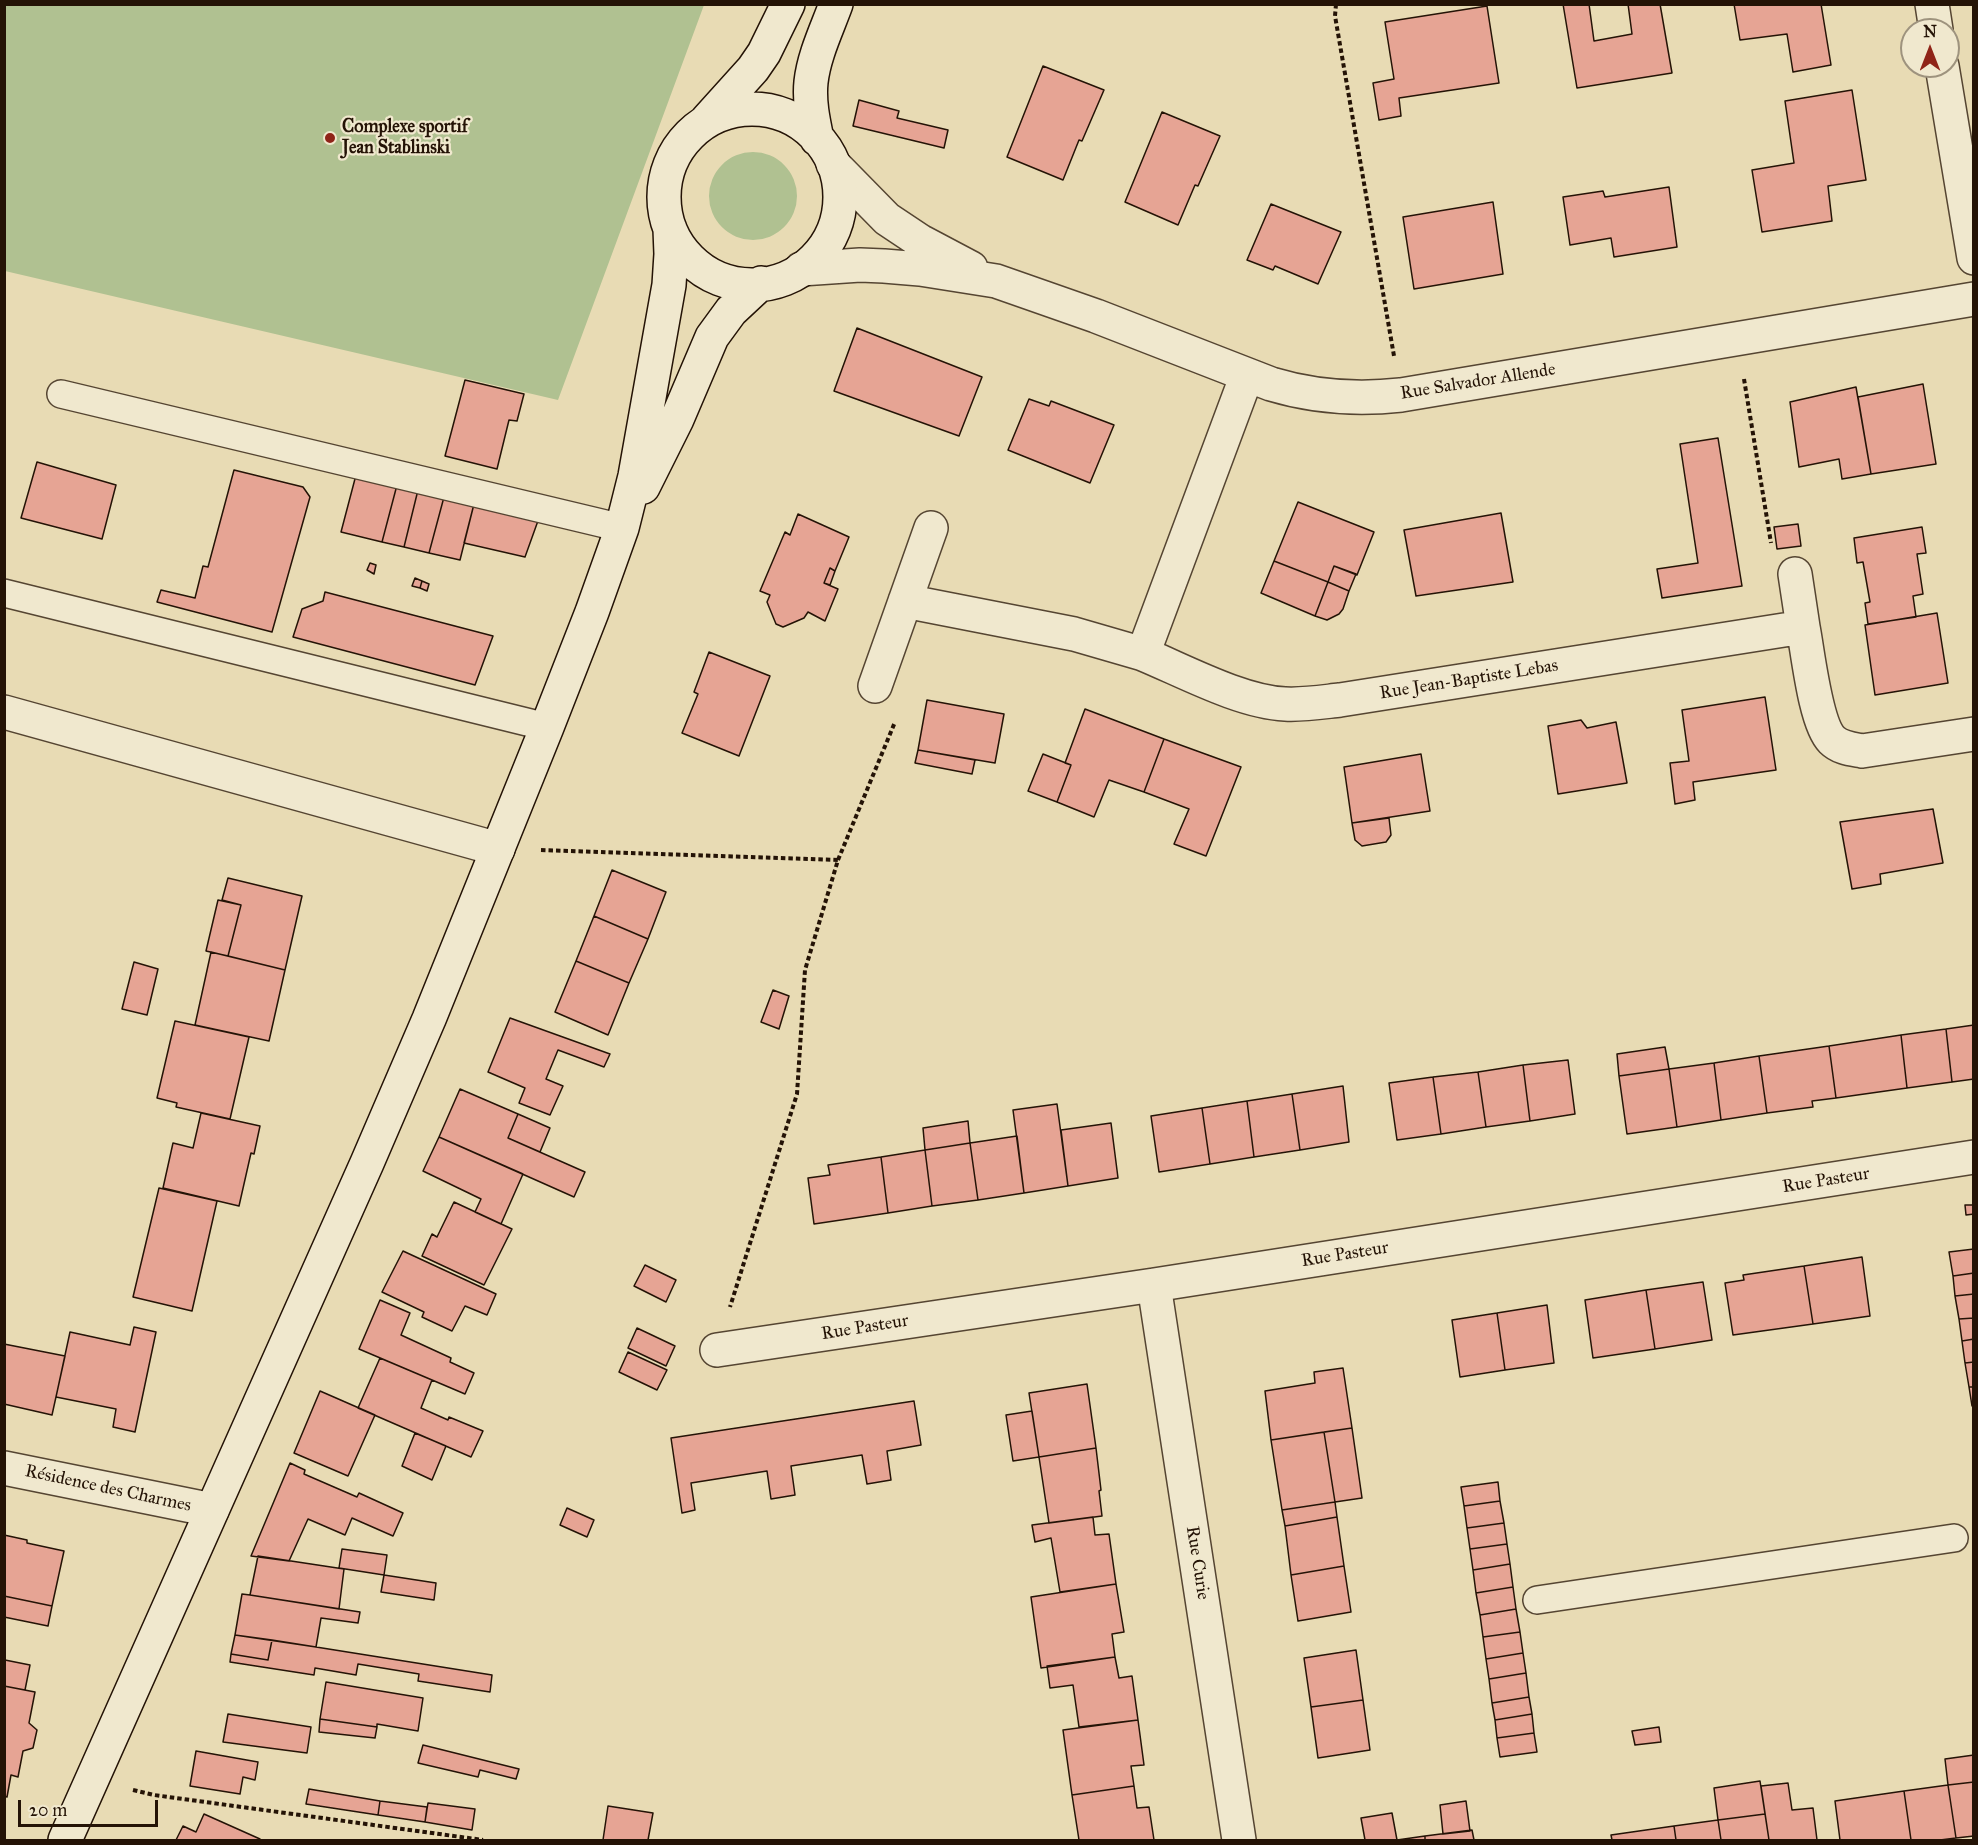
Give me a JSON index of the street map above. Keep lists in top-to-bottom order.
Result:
{
  "streets": {
    "street": [
      "Rue Salvador Allende",
      "Rue Jean-Baptiste Lebas",
      "Rue Pasteur",
      "Résidence des Charmes",
      "Rue Curie"
    ]
  },
  "crossings": [
    ["Rue Pasteur", "Rue Curie"]
  ],
  "places": ["Complexe sportif Jean Stablinski"],
  "scale_bar": "20 m",
  "north": "top"
}
